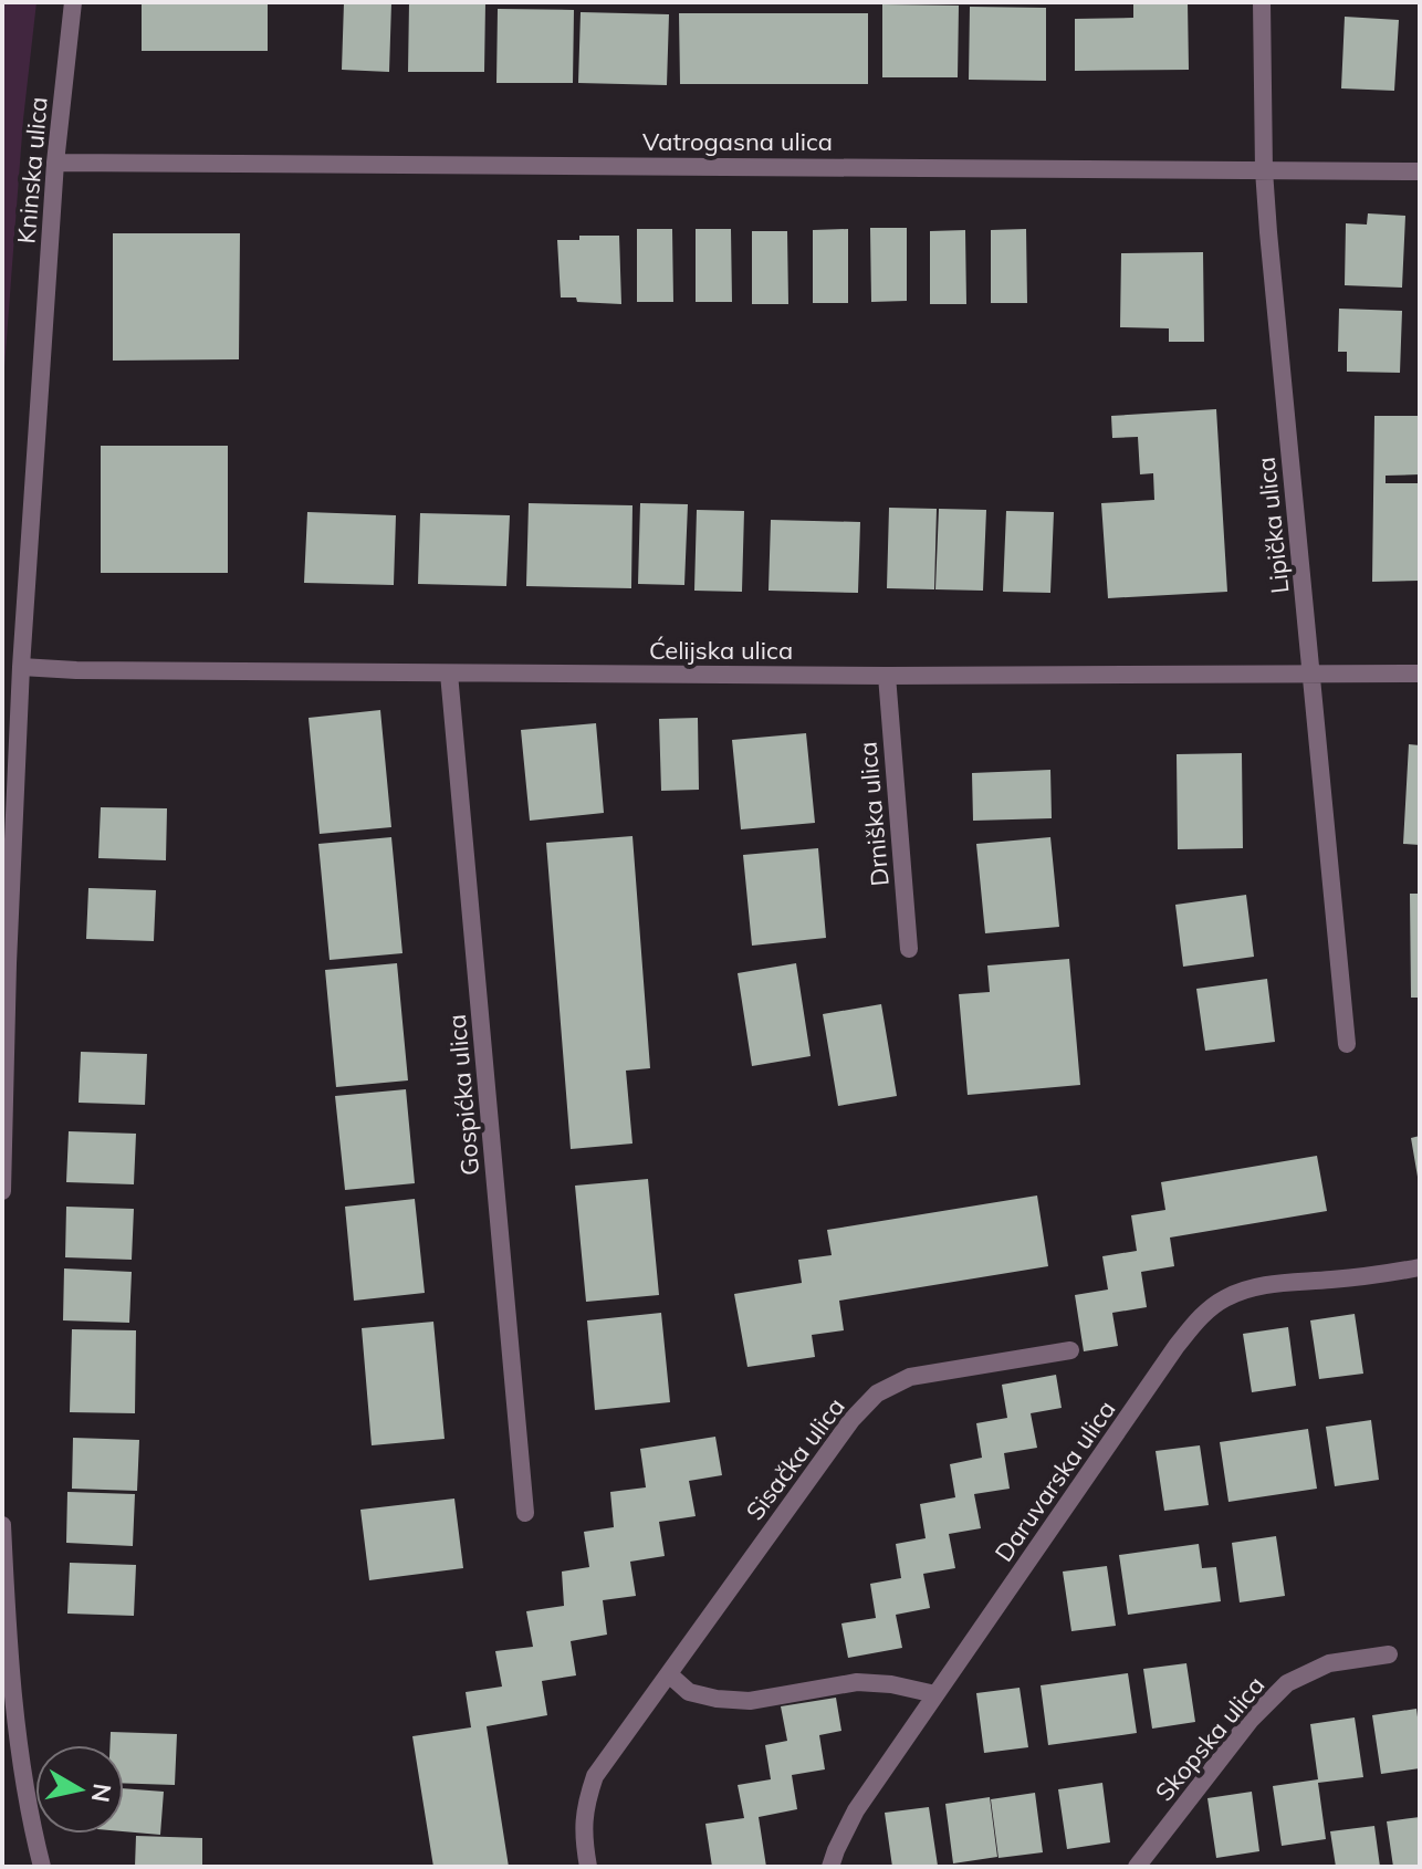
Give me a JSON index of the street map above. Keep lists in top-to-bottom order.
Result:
{
  "streets": {
    "street": [
      "Vatrogasna ulica",
      "Kninska ulica",
      "Lipička ulica",
      "Ćelijska ulica",
      "Drniška ulica",
      "Gospićka ulica",
      "Sisačka ulica",
      "Daruvarska ulica",
      "Skopska ulica"
    ]
  },
  "crossings": [
    ["Vatrogasna ulica", "Kninska ulica"],
    ["Vatrogasna ulica", "Lipička ulica"],
    ["Kninska ulica", "Ćelijska ulica"],
    ["Lipička ulica", "Ćelijska ulica"],
    ["Ćelijska ulica", "Drniška ulica"],
    ["Ćelijska ulica", "Gospićka ulica"]
  ],
  "north": "right"
}
